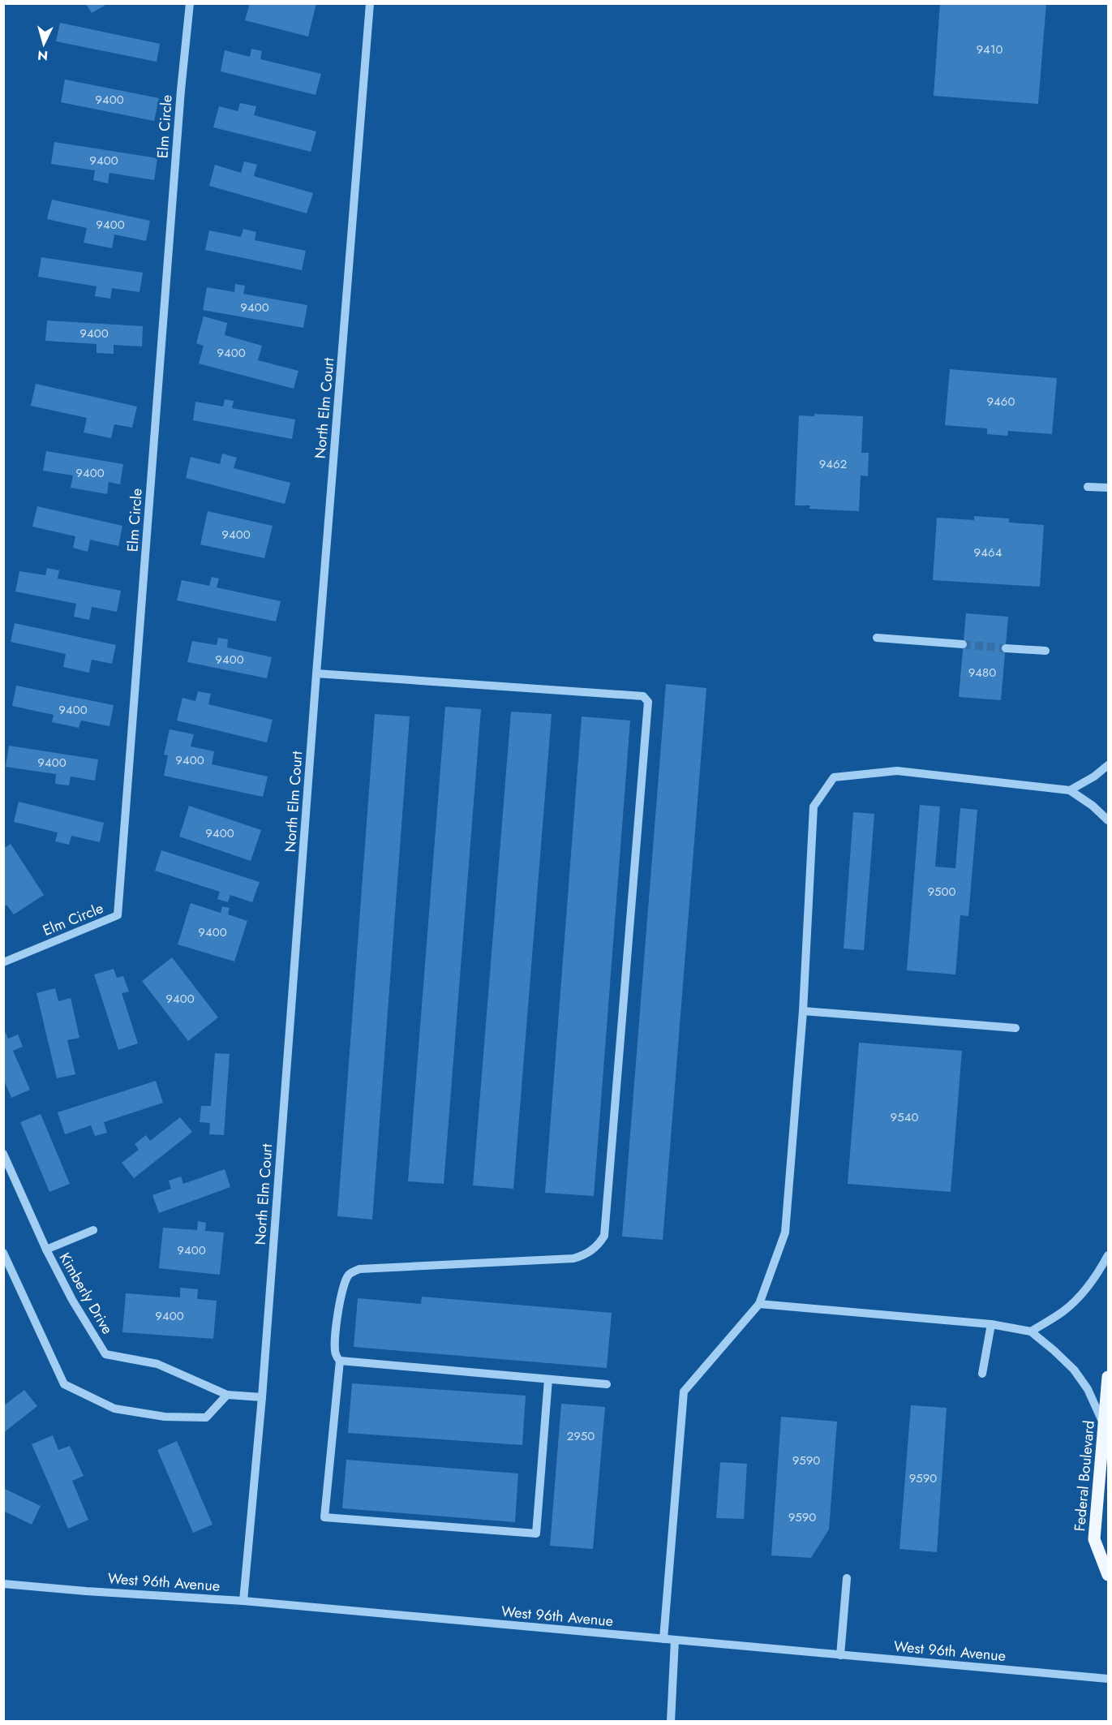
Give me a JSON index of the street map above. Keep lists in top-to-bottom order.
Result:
{
  "streets": {
    "main road": ["Federal Boulevard"],
    "street": [
      "Elm Circle",
      "North Elm Court",
      "Kimberly Drive",
      "West 96th Avenue"
    ]
  },
  "crossings": [
    ["North Elm Court", "Kimberly Drive"],
    ["North Elm Court", "West 96th Avenue"]
  ],
  "house_numbers": [
    "9410",
    "9400",
    "9400",
    "9400",
    "9400",
    "9400",
    "9400",
    "9460",
    "9462",
    "9400",
    "9400",
    "9464",
    "9400",
    "9480",
    "9400",
    "9400",
    "9400",
    "9400",
    "9500",
    "9400",
    "9400",
    "9540",
    "9400",
    "9400",
    "2950",
    "9590",
    "9590",
    "9590"
  ],
  "north": "bottom"
}
